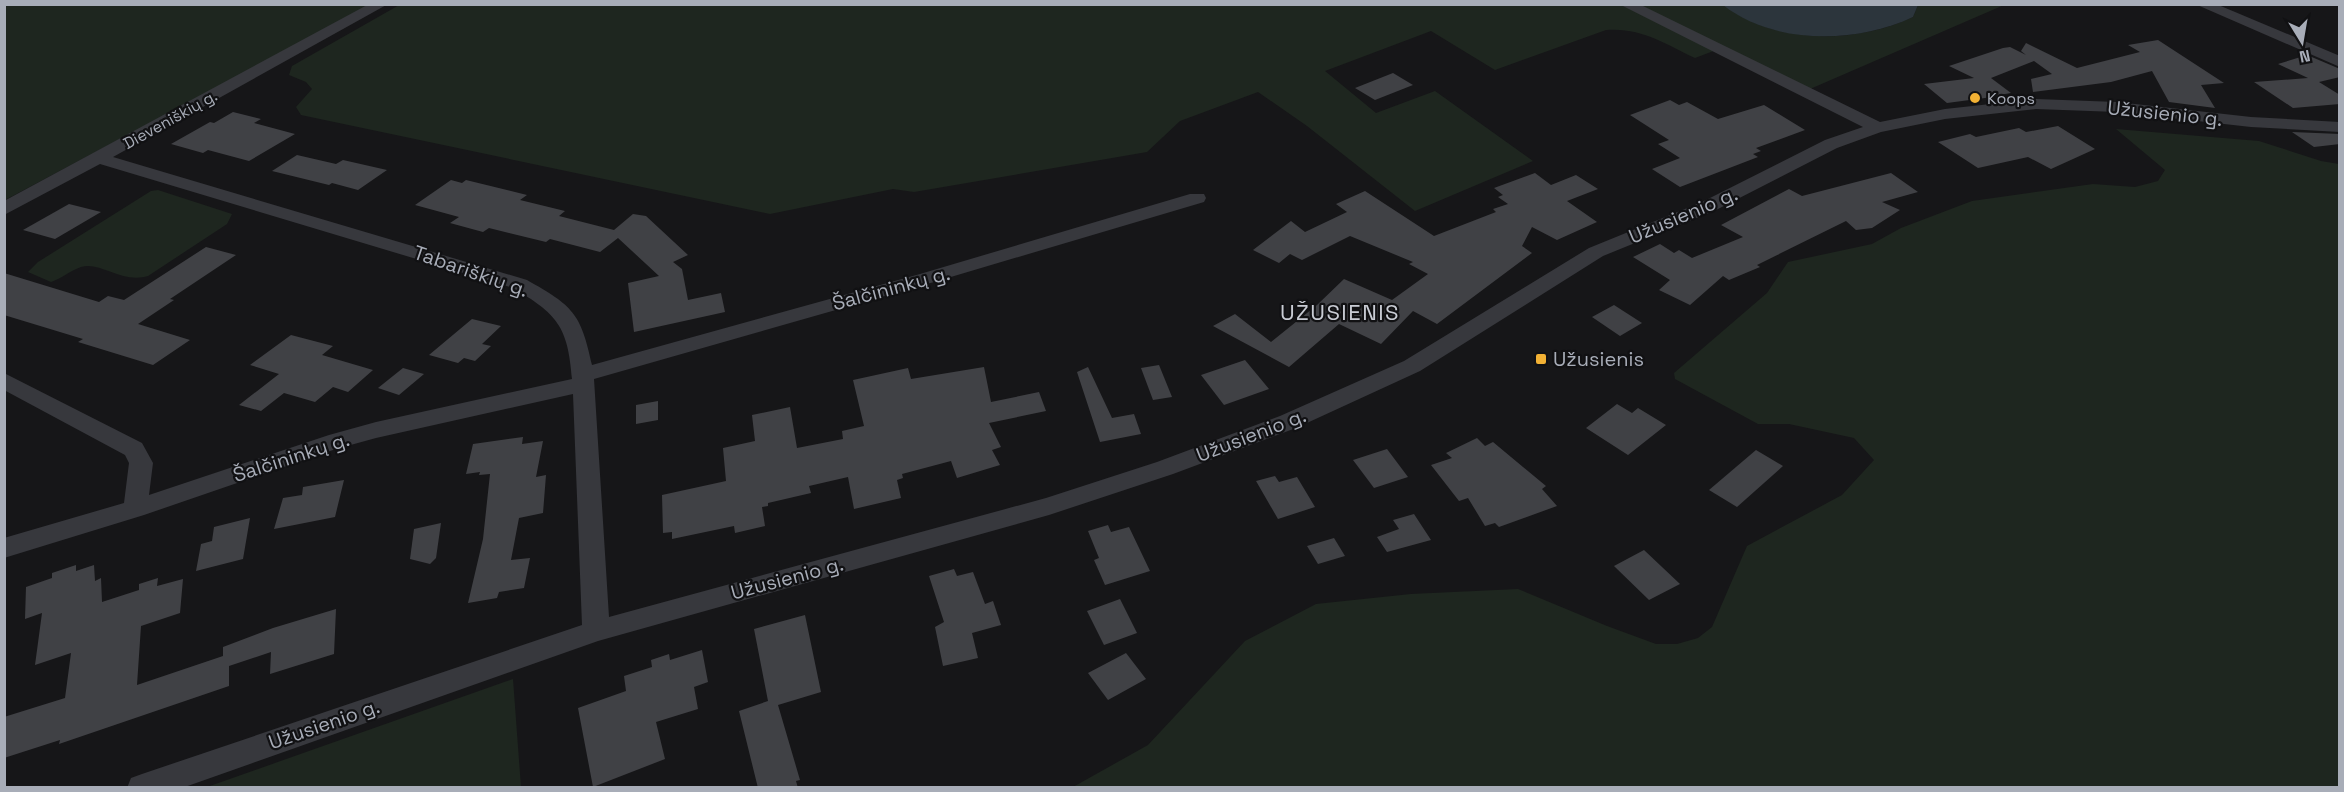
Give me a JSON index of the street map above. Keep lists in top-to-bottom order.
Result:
{
  "streets": {
    "street": [
      "Užusienio g.",
      "Dieveniškių g.",
      "Tabariškių g.",
      "Šalčininkų g."
    ]
  },
  "crossings": [
    ["Užusienio g.", "Tabariškių g."],
    ["Dieveniškių g.", "Tabariškių g."],
    ["Tabariškių g.", "Šalčininkų g."]
  ],
  "districts": ["UŽUSIENIS"],
  "places": {
    "other": ["Koops"],
    "transit": ["Užusienis"]
  },
  "north": "bottom"
}
